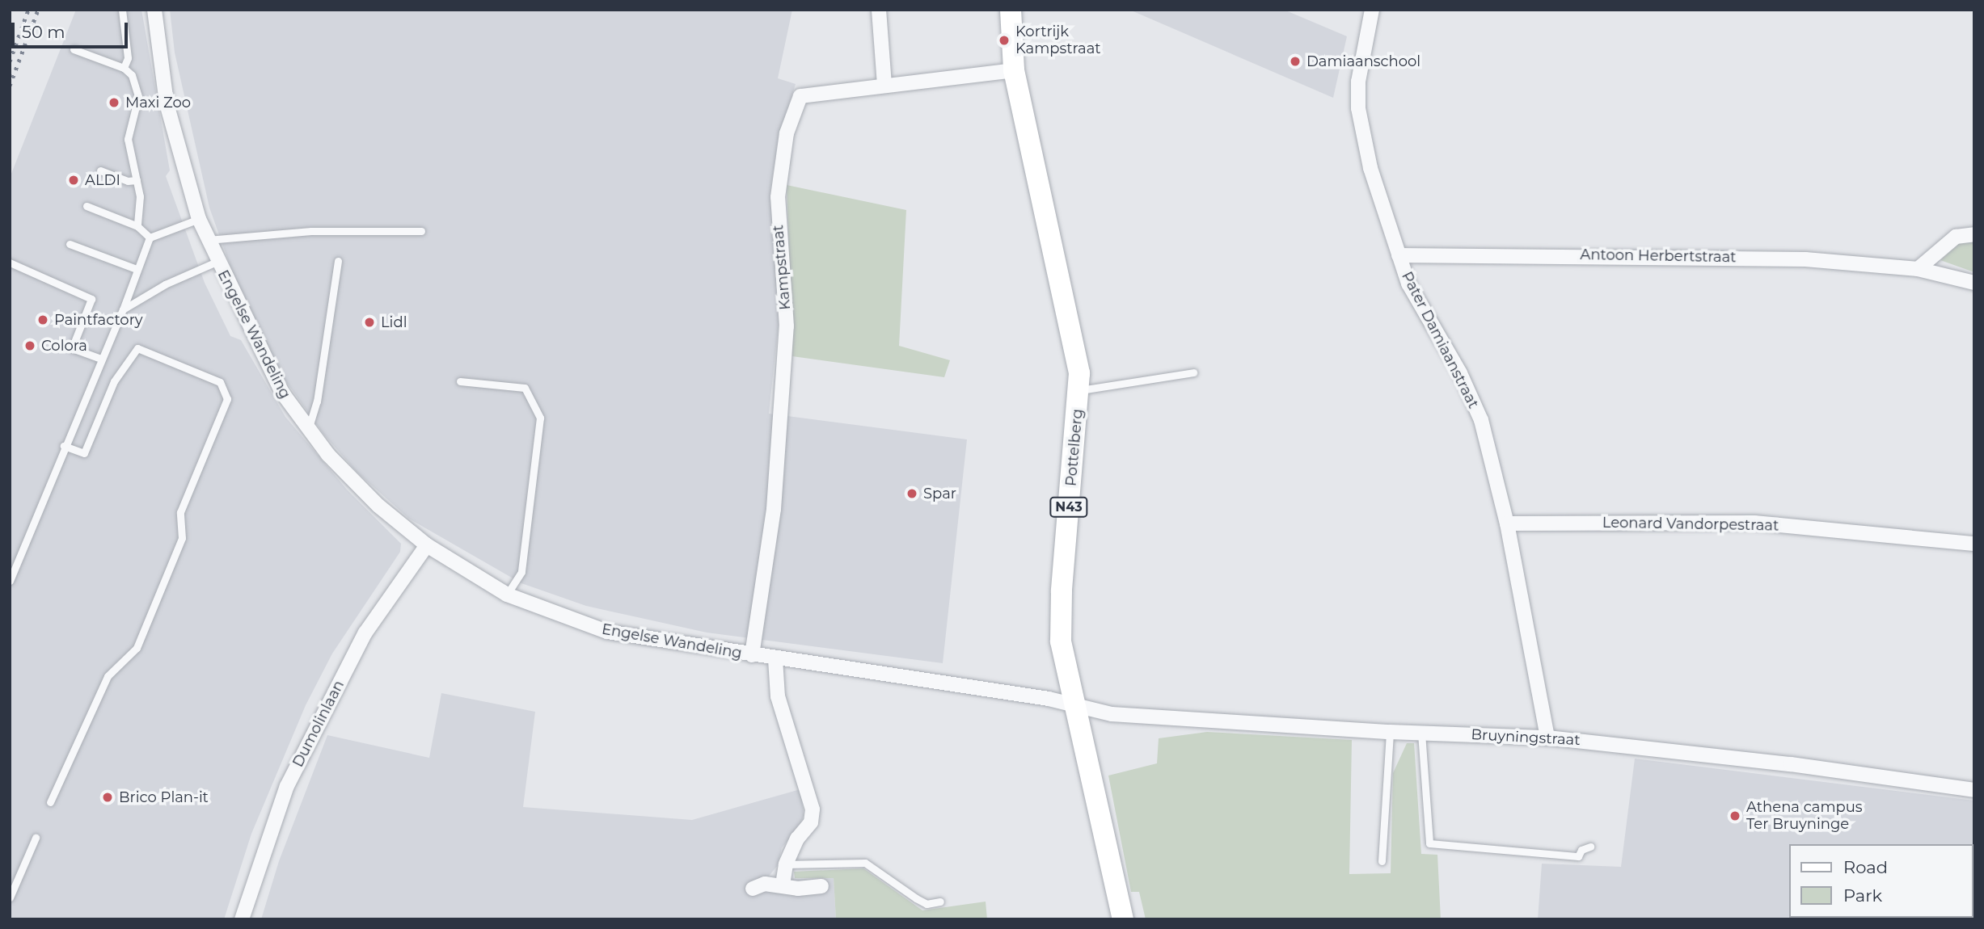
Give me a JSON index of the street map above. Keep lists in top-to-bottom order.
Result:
{
  "streets": {
    "main road": ["Pottelberg", "N43"],
    "street": [
      "Antoon Herbertstraat",
      "Kampstraat",
      "Engelse Wandeling",
      "Pater Damiaanstraat",
      "Leonard Vandorpestraat",
      "Dumolinlaan",
      "Bruyningstraat"
    ]
  },
  "crossings": [
    ["Antoon Herbertstraat", "Pater Damiaanstraat"],
    ["Kampstraat", "Engelse Wandeling"],
    ["Kampstraat", "Pottelberg"],
    ["Engelse Wandeling", "Pottelberg"],
    ["Engelse Wandeling", "Dumolinlaan"],
    ["Engelse Wandeling", "Bruyningstraat"],
    ["Pater Damiaanstraat", "Leonard Vandorpestraat"],
    ["Pater Damiaanstraat", "Bruyningstraat"],
    ["Pottelberg", "Bruyningstraat"]
  ],
  "places": [
    "Kortrijk Kampstraat",
    "Damiaanschool",
    "Maxi Zoo",
    "ALDI",
    "Paintfactory",
    "Lidl",
    "Colora",
    "Spar",
    "Brico Plan-it",
    "Athena campus Ter Bruyninge"
  ],
  "legend": ["Road", "Park"],
  "scale_bar": "50 m"
}
